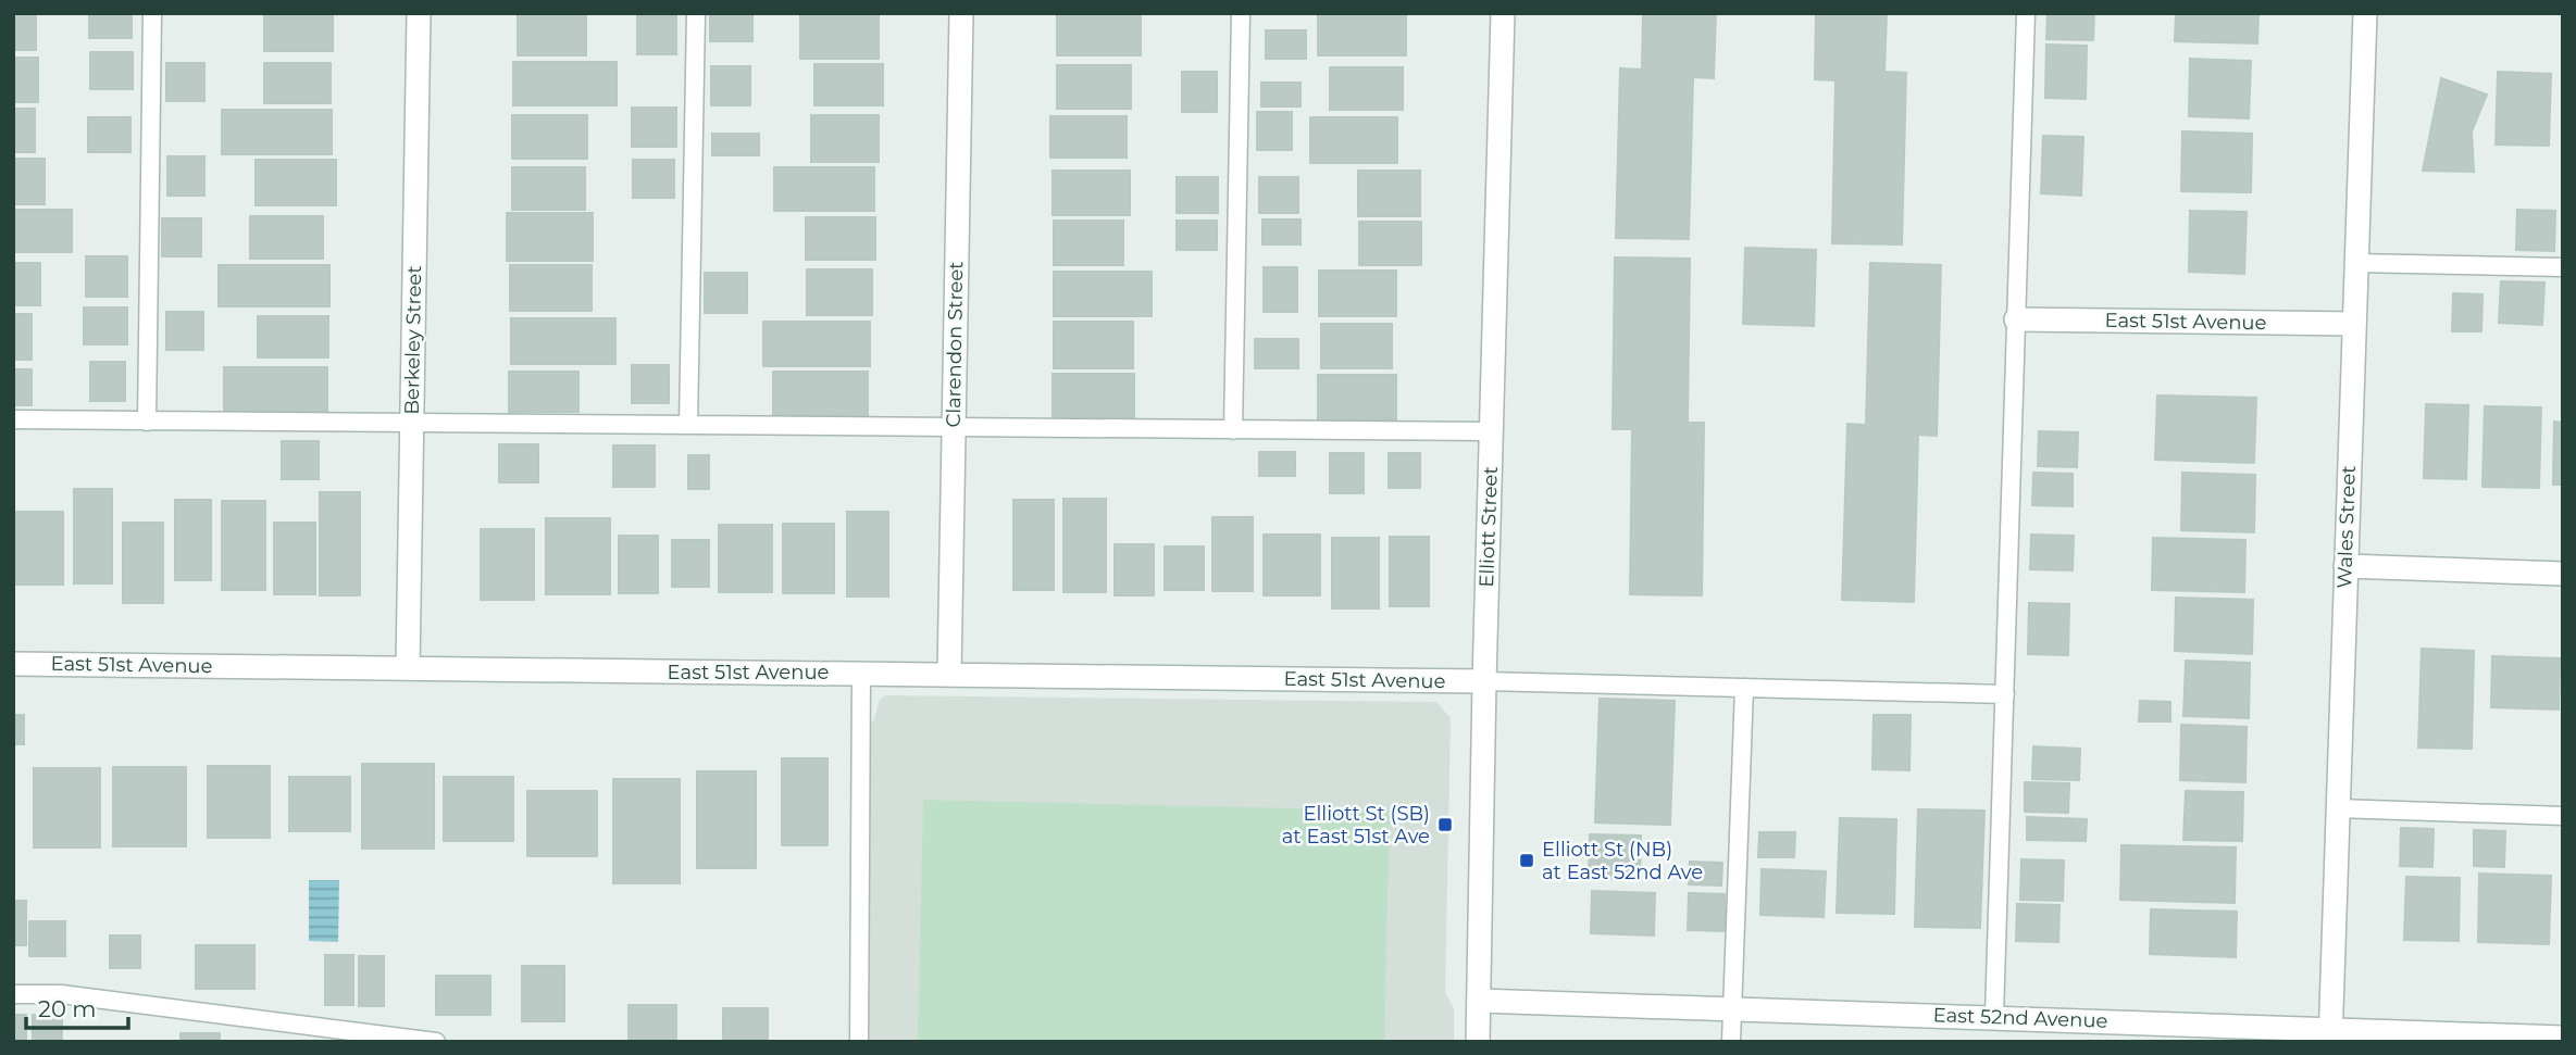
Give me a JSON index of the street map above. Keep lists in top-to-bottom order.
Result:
{
  "streets": {
    "street": [
      "East 51st Avenue",
      "Berkeley Street",
      "Clarendon Street",
      "Elliott Street",
      "Wales Street",
      "East 52nd Avenue"
    ]
  },
  "crossings": [
    ["East 51st Avenue", "Berkeley Street"],
    ["East 51st Avenue", "Clarendon Street"],
    ["East 51st Avenue", "Elliott Street"],
    ["East 51st Avenue", "Wales Street"],
    ["Elliott Street", "East 52nd Avenue"],
    ["Wales Street", "East 52nd Avenue"]
  ],
  "places": {
    "transit": ["Elliott St (SB) at East 51st Ave", "Elliott St (NB) at East 52nd Ave"]
  },
  "scale_bar": "20 m"
}
